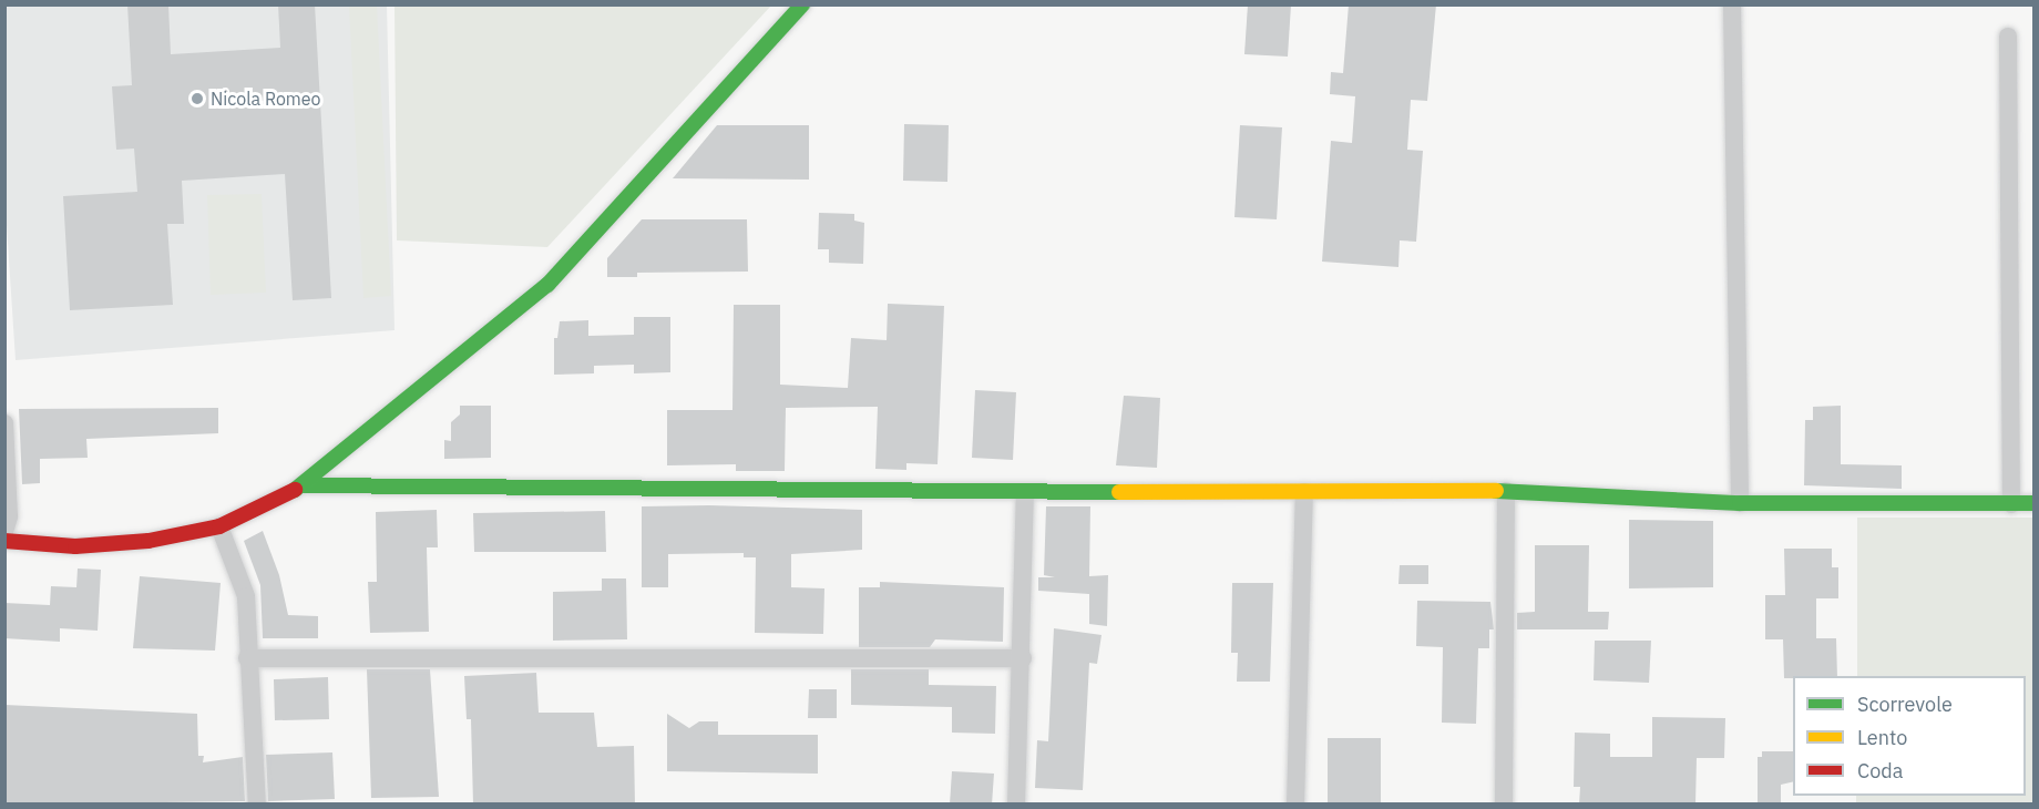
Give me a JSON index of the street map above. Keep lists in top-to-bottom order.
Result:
{
  "places": ["Nicola Romeo"],
  "legend": ["Scorrevole", "Lento", "Coda"]
}
